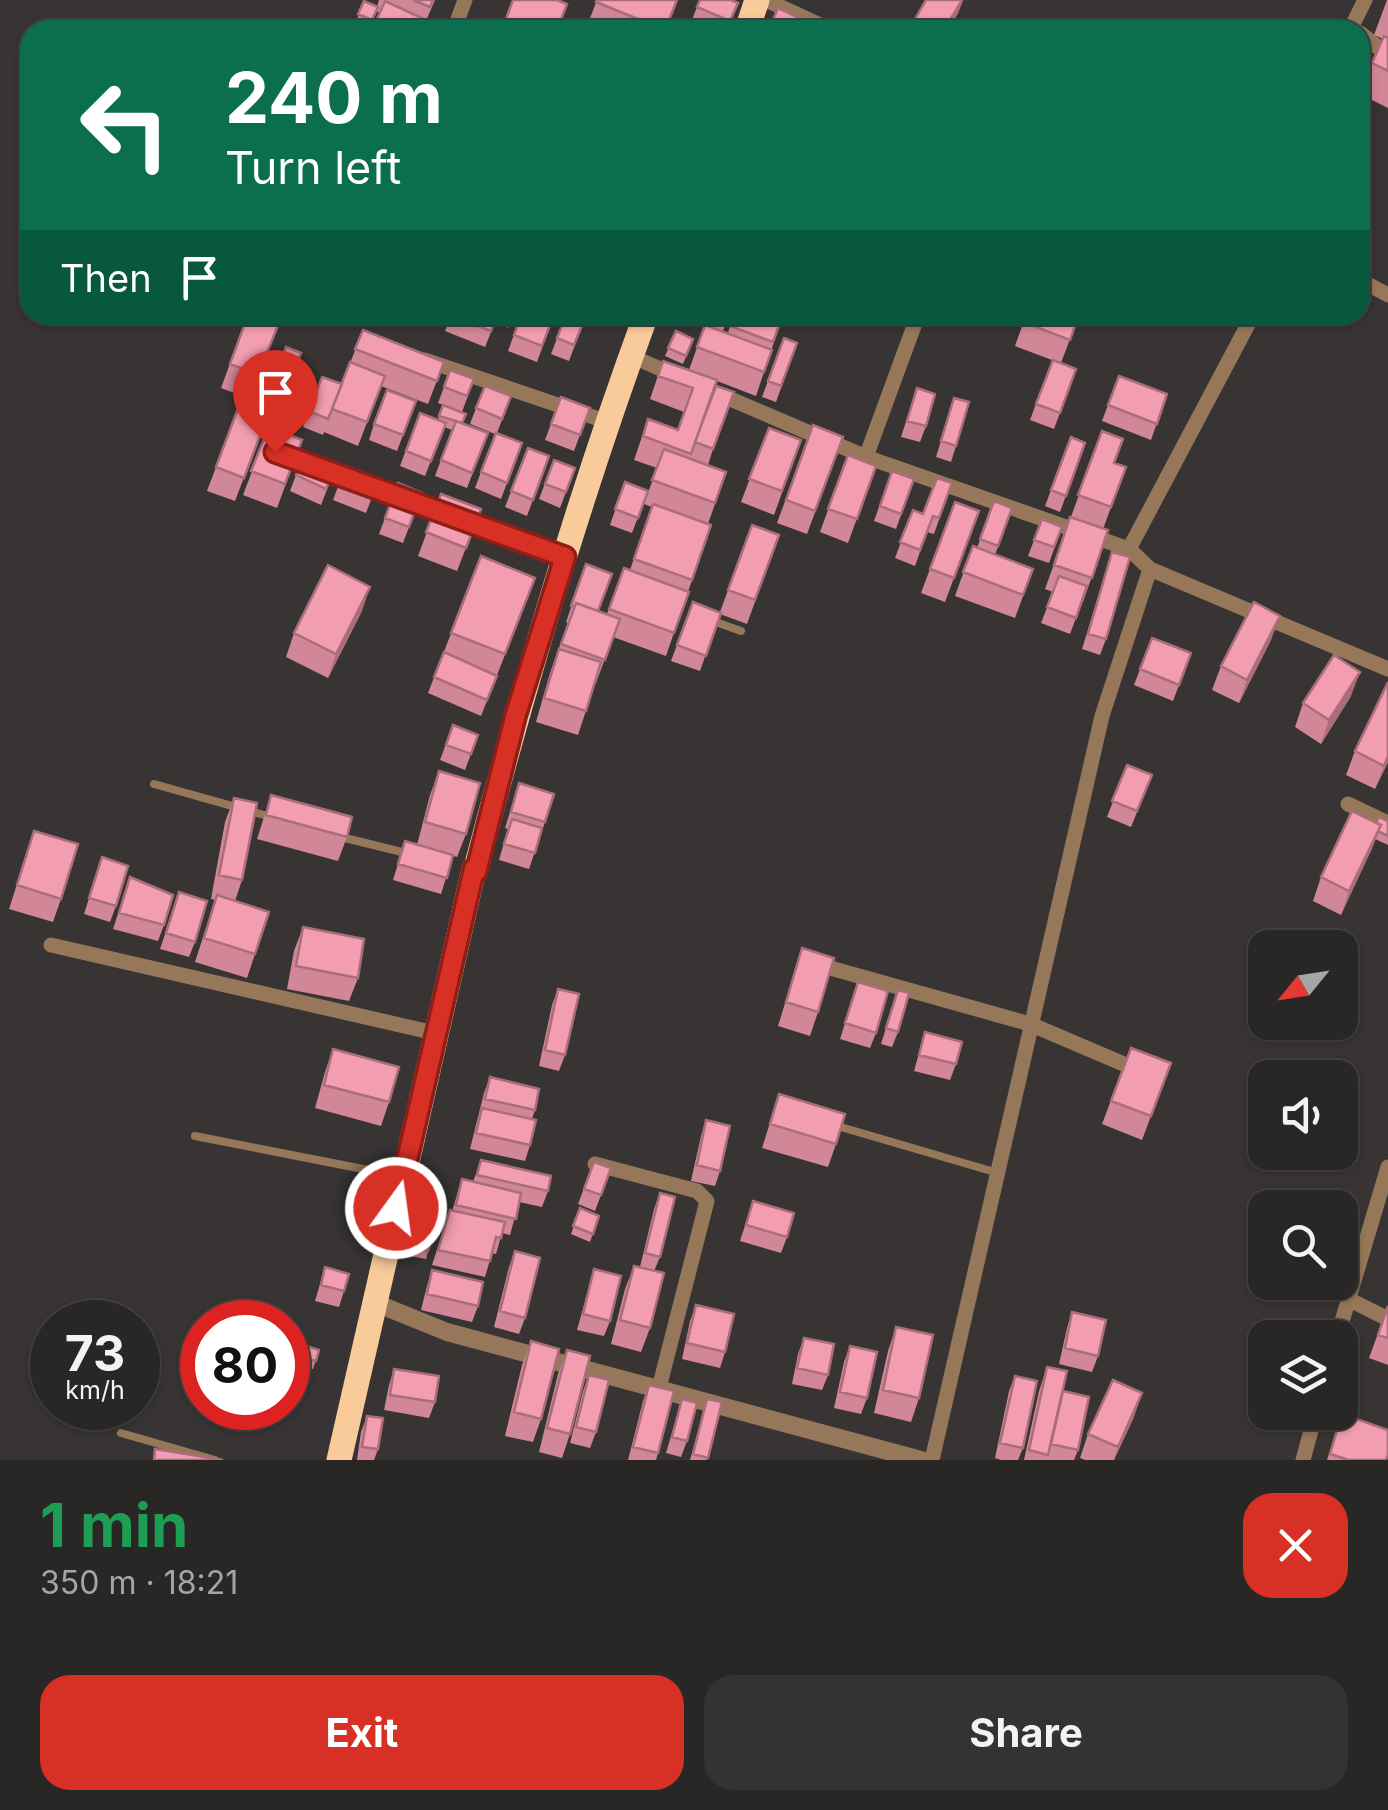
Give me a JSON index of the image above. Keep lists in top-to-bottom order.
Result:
{
  "north": "bottom left",
  "page": {
    "turn": ["240 m", "Turn left"],
    "then": "Then",
    "speed": "73 km/h",
    "limit": "80",
    "heading": ["1 min", "350 m · 18:21"],
    "buttons": ["Exit", "Share"]
  }
}
